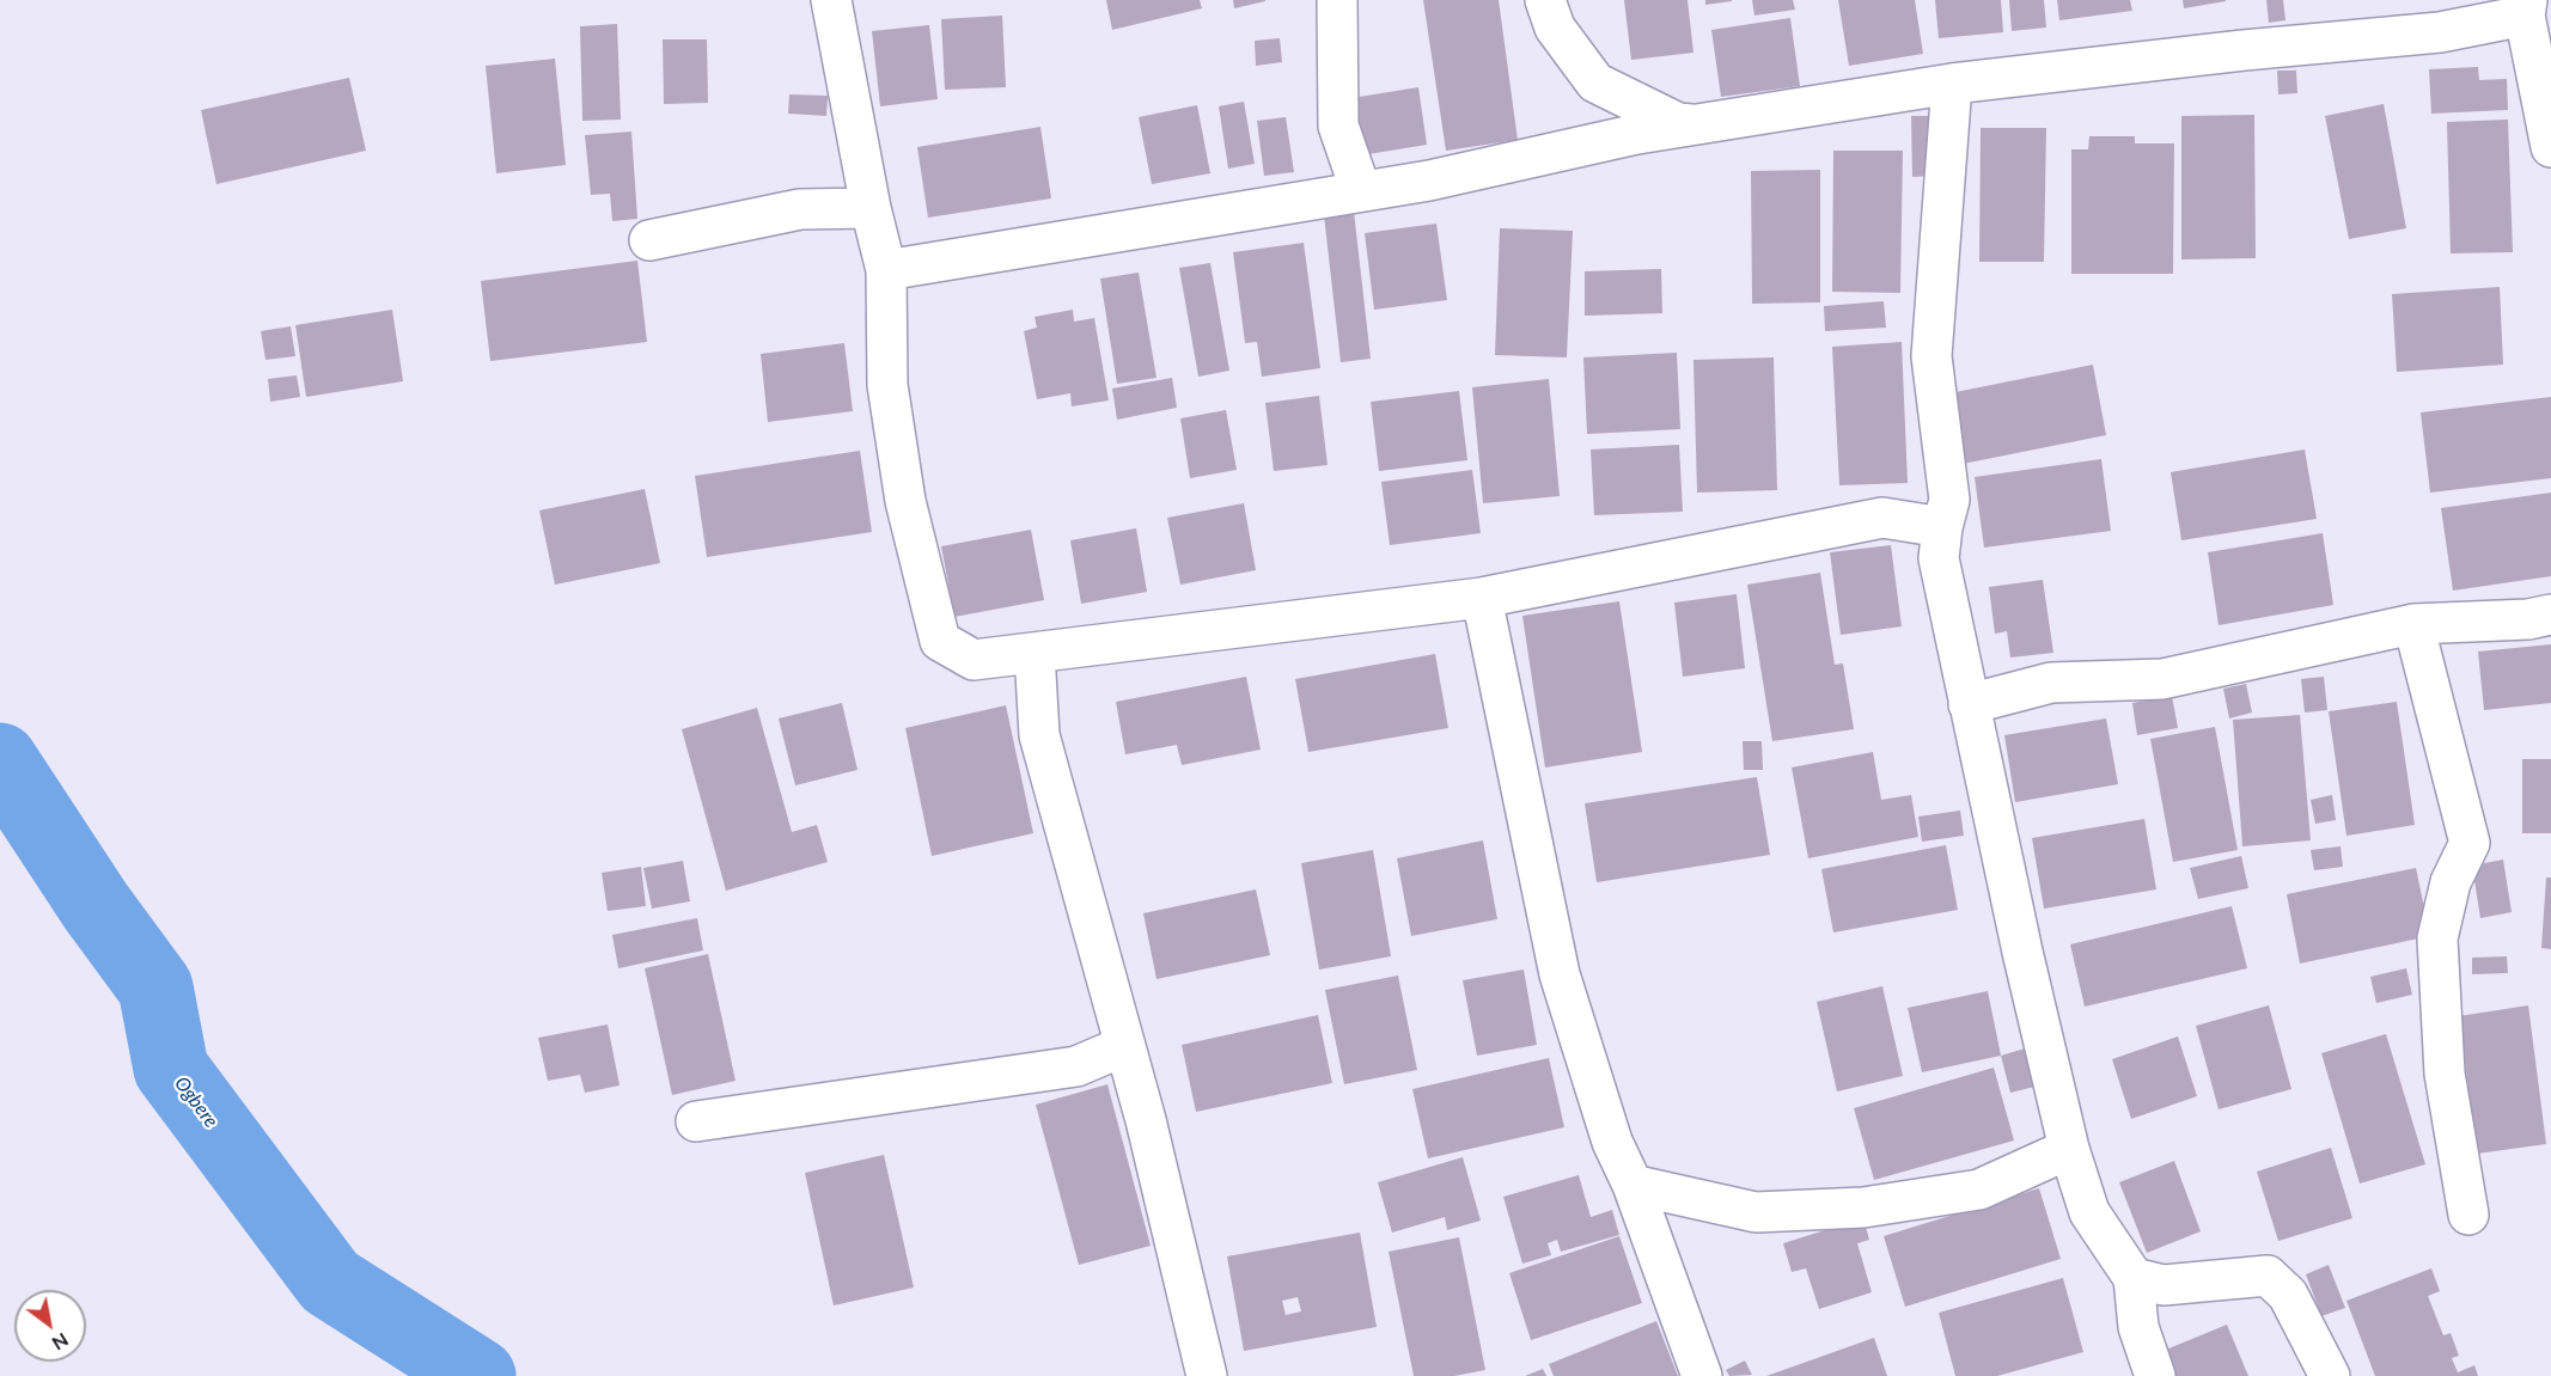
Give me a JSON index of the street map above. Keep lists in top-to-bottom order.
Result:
{
  "water": ["Ogbere"],
  "north": "bottom right"
}
